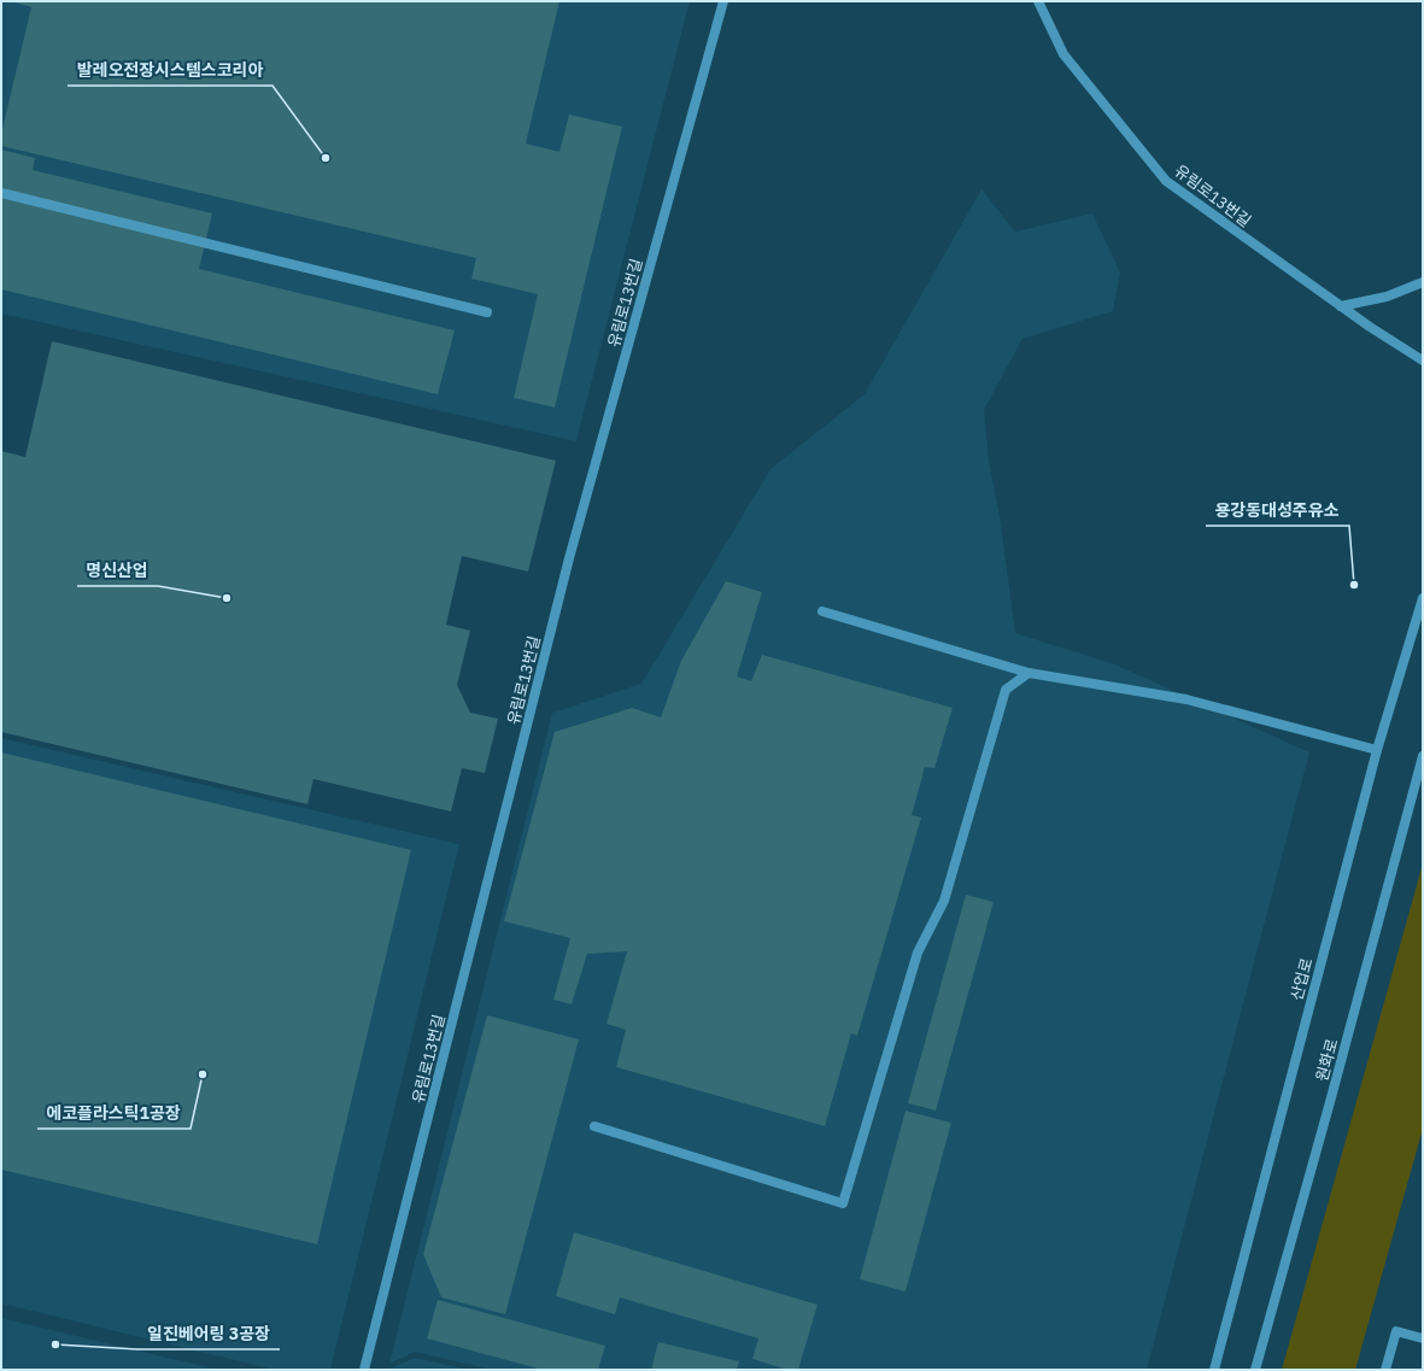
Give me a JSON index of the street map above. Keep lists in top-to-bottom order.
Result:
{
  "streets": {
    "street": ["유림로13번길", "산업로", "원화로"]
  },
  "places": [
    "발레오전장시스템스코리아",
    "용강동대성주유소",
    "명신산업",
    "에코플라스틱1공장",
    "일진베어링 3공장"
  ]
}
